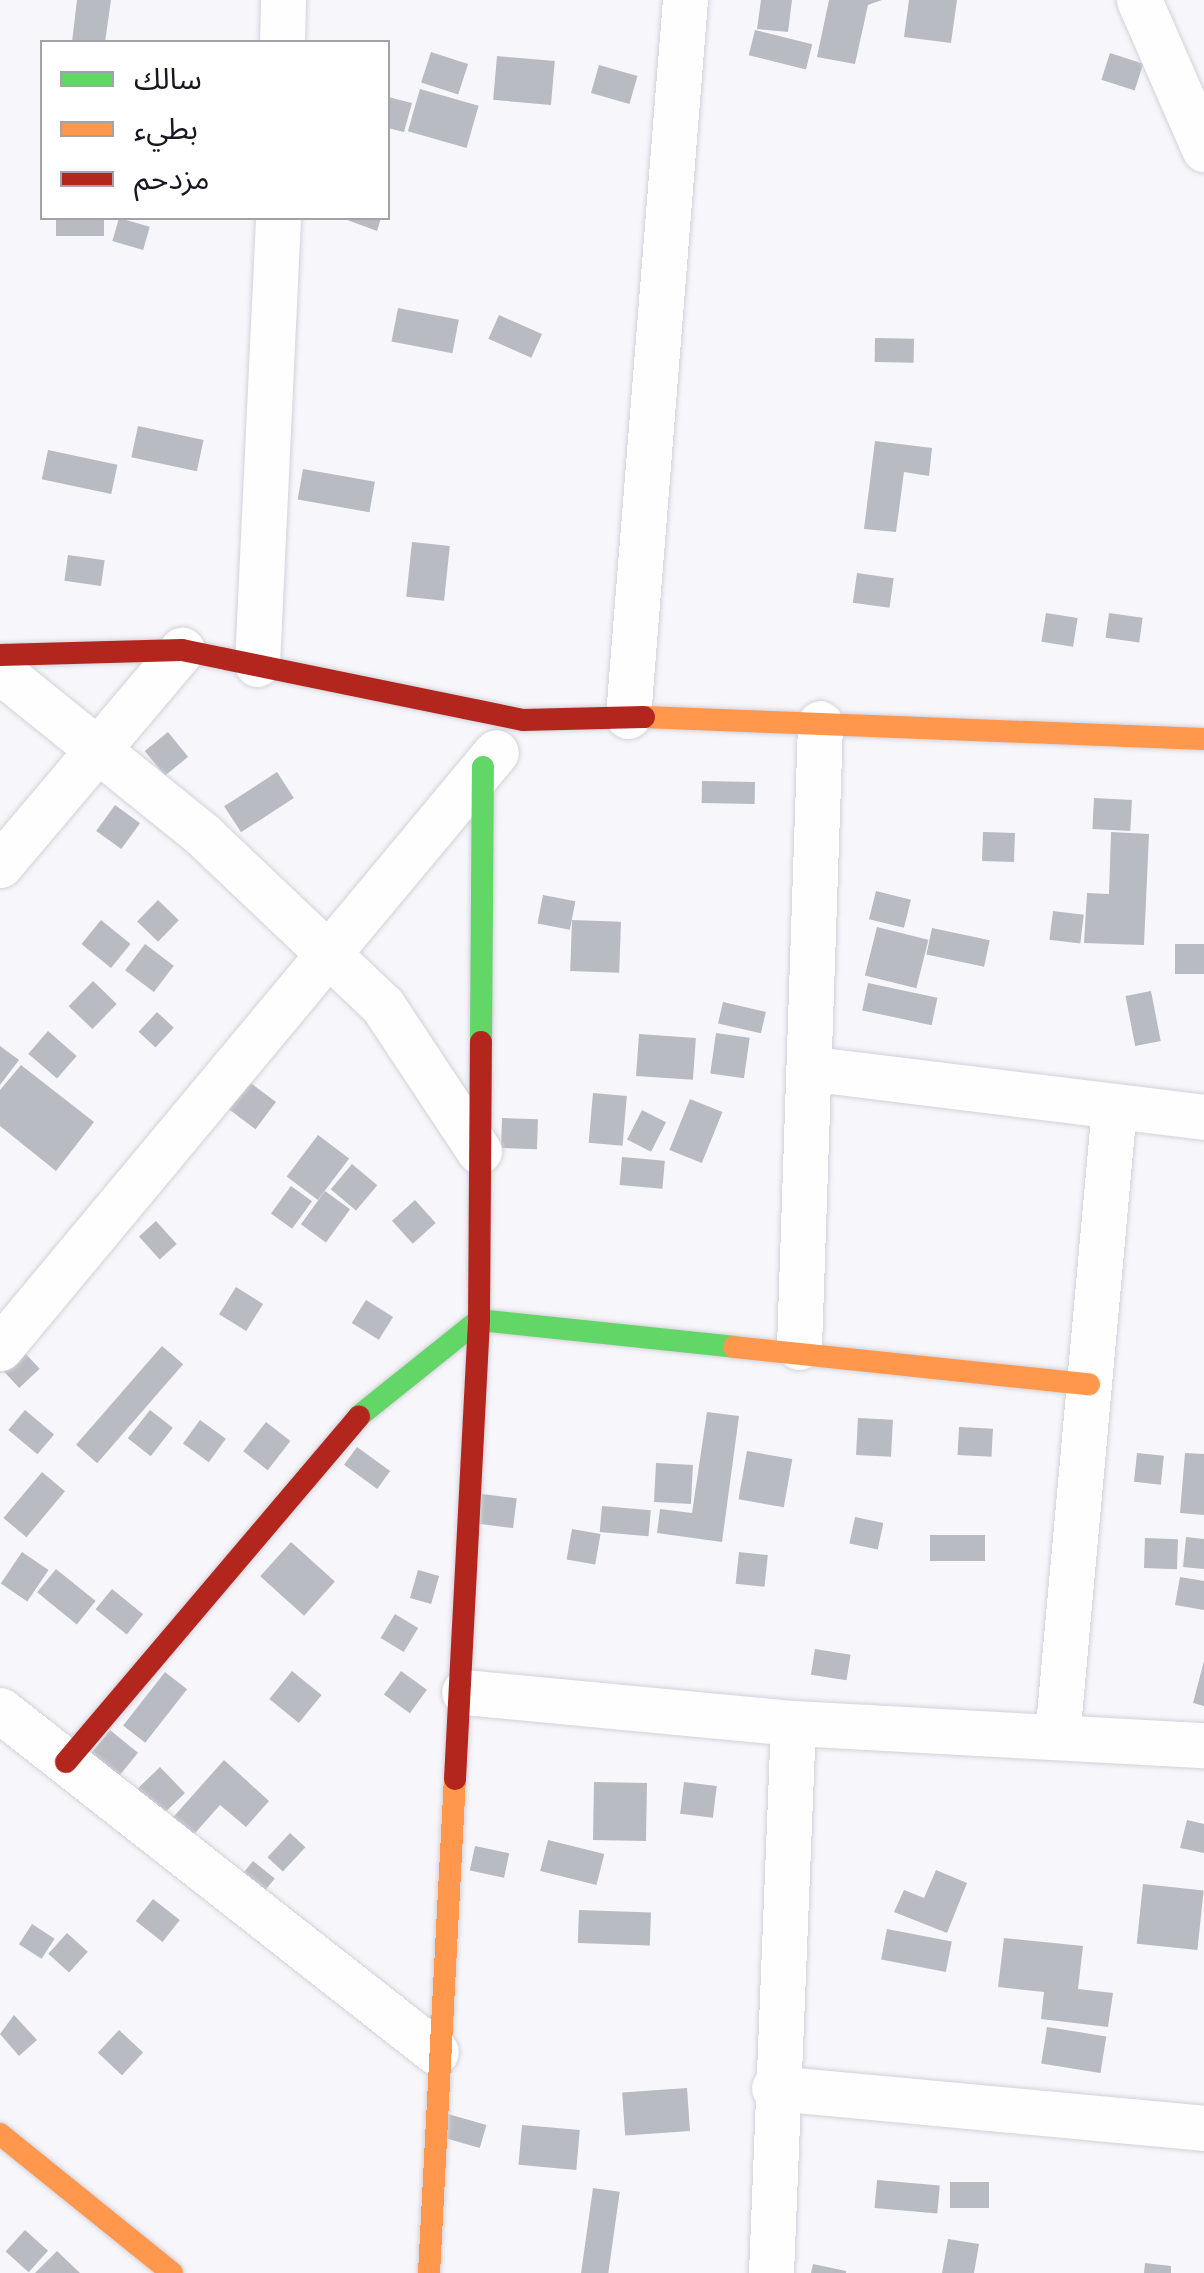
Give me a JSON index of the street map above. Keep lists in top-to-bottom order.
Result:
{
  "legend": ["سالك", "بطيء", "مزدحم"]
}
